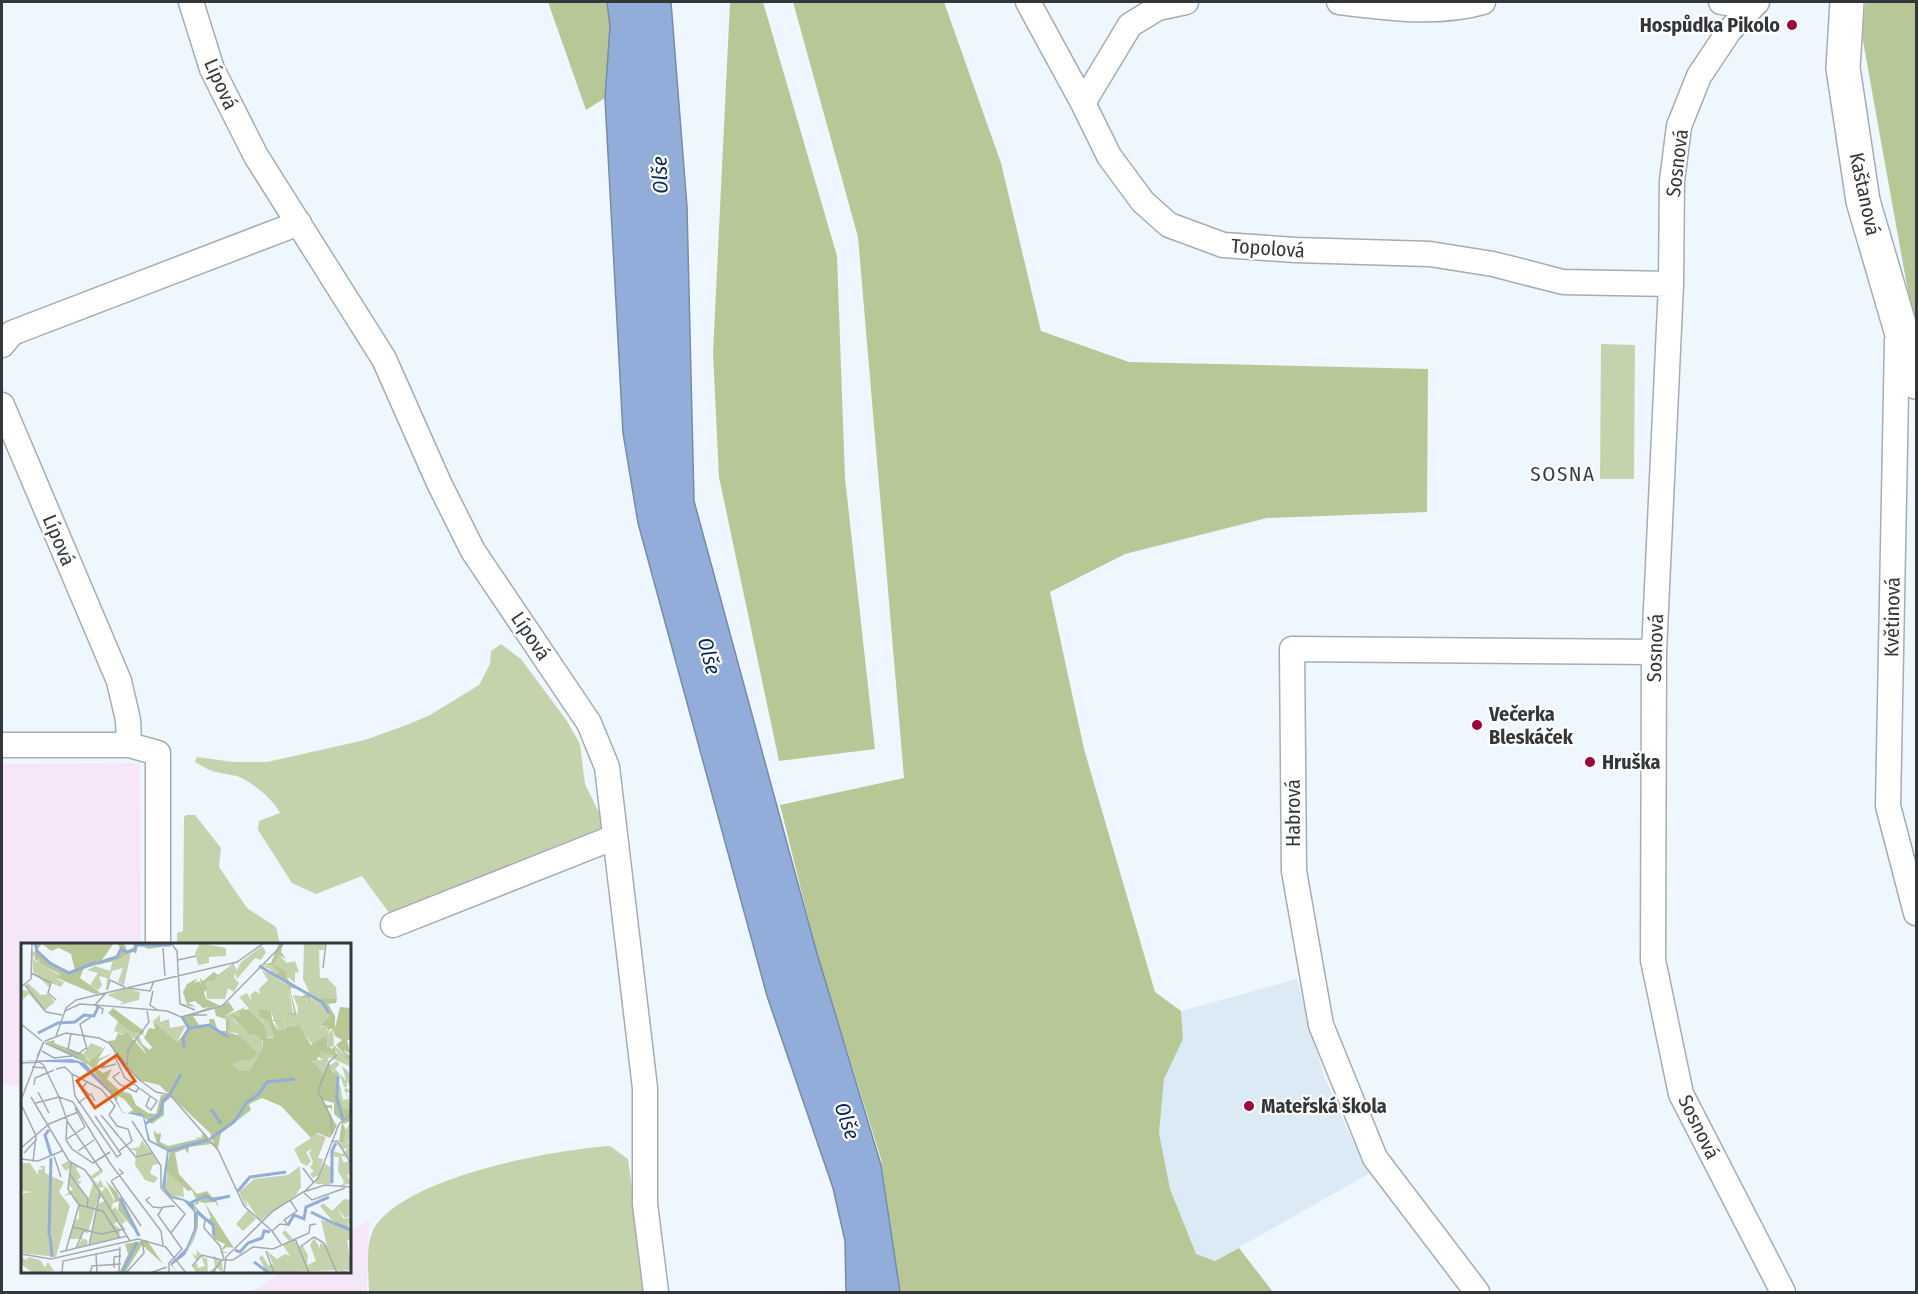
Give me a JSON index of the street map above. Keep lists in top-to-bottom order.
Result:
{
  "streets": {
    "street": [
      "Lípová",
      "Sosnová",
      "Kaštanová",
      "Topolová",
      "Květinová",
      "Habrová"
    ]
  },
  "crossings": [
    ["Sosnová", "Topolová"],
    ["Sosnová", "Habrová"],
    ["Kaštanová", "Květinová"]
  ],
  "districts": ["SOSNA"],
  "water": ["Olše"],
  "places": [
    "Hospůdka Pikolo",
    "Večerka Bleskáček",
    "Hruška",
    "Mateřská škola"
  ]
}
